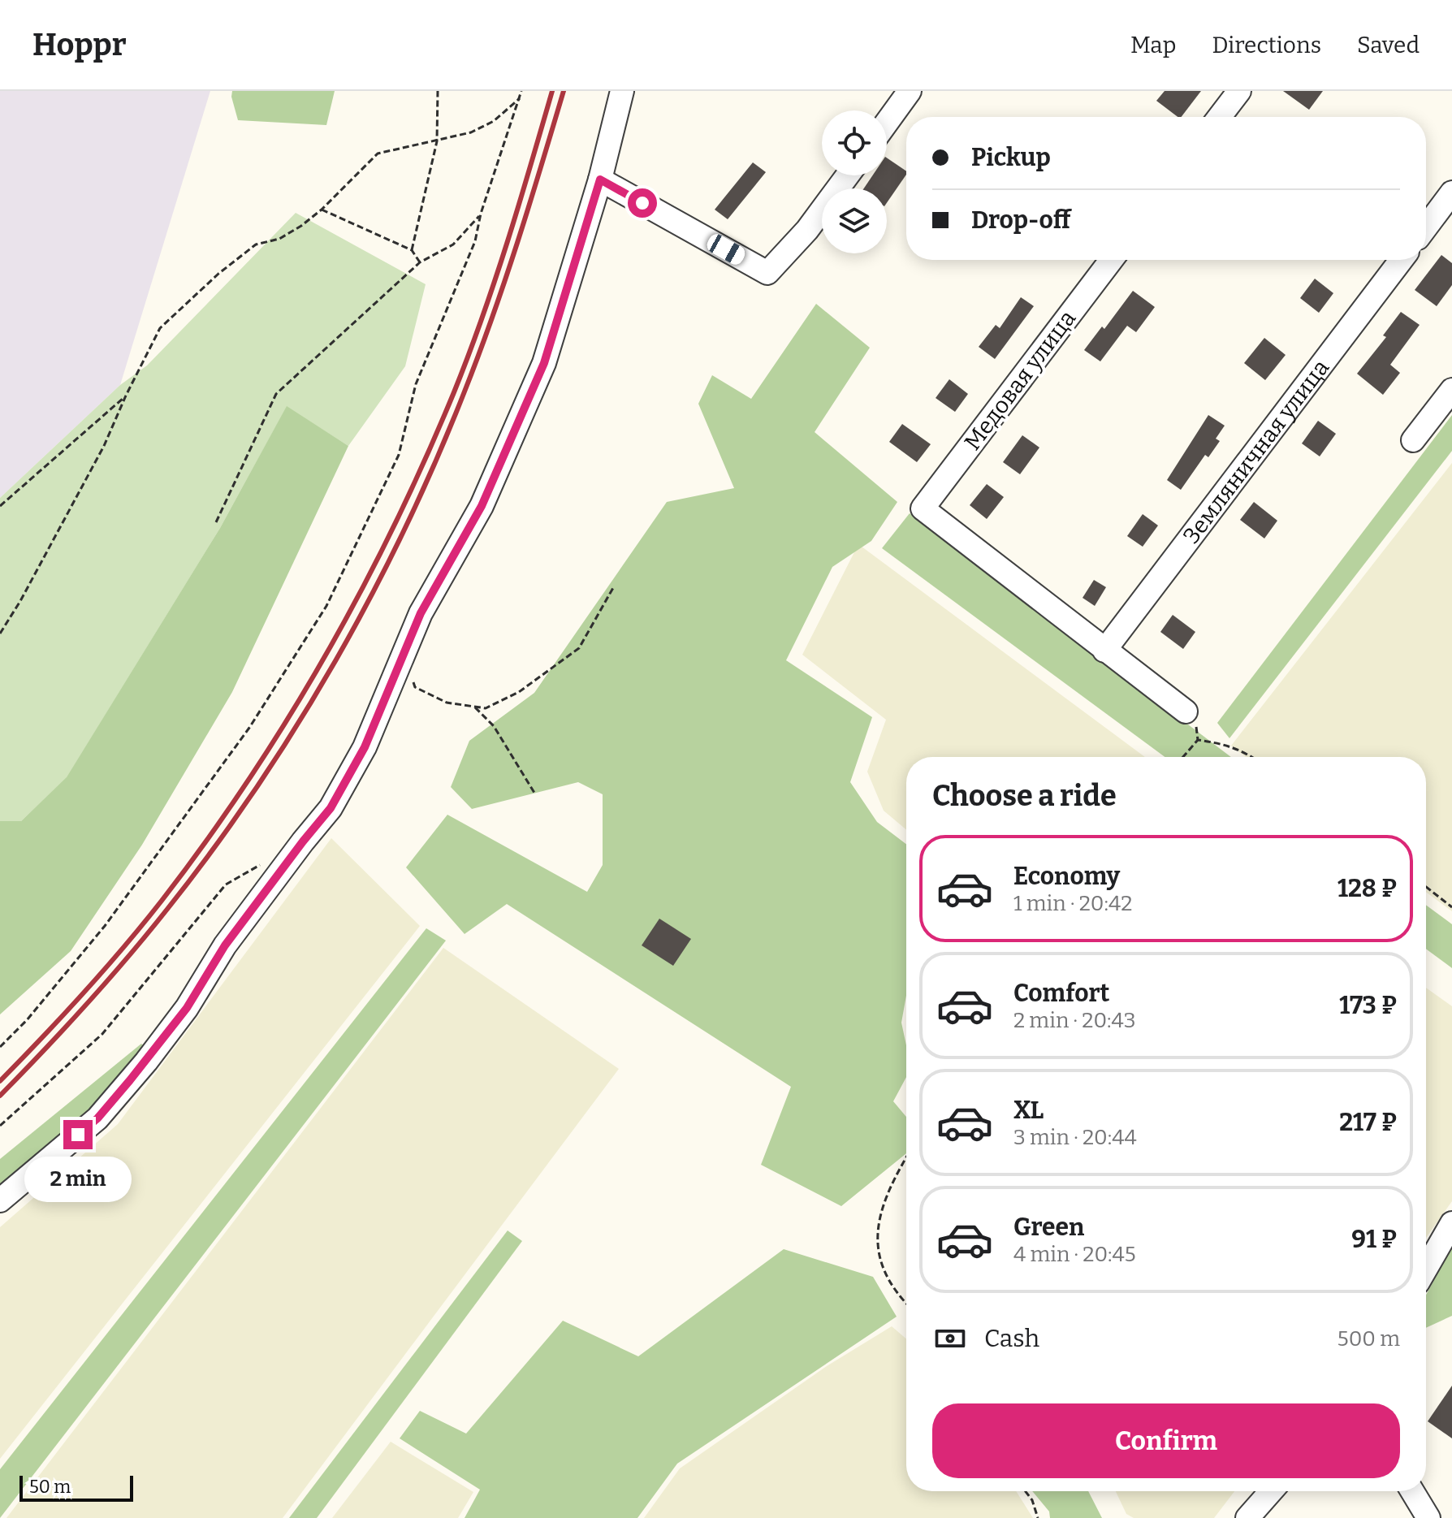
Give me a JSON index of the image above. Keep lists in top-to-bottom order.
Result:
{
  "streets": {
    "street": ["Медовая улица", "Земляничная улица"]
  },
  "crossings": [
    ["Медовая улица", "Земляничная улица"]
  ],
  "scale_bar": "50 m",
  "page": {
    "header": "Hoppr",
    "nav": ["Map", "Directions", "Saved"],
    "banner": ["Pickup", "Drop-off"],
    "heading": "Choose a ride",
    "list": [
      {
        "name": "Economy",
        "note": "1 min · 20:42",
        "value": "128 ₽"
      },
      {
        "name": "Comfort",
        "note": "2 min · 20:43",
        "value": "173 ₽"
      },
      {
        "name": "XL",
        "note": "3 min · 20:44",
        "value": "217 ₽"
      },
      {
        "name": "Green",
        "note": "4 min · 20:45",
        "value": "91 ₽"
      }
    ],
    "bubble": "2 min",
    "pay": ["Cash", "500 m"],
    "buttons": "Confirm",
    "scale": "50 m"
  }
}
